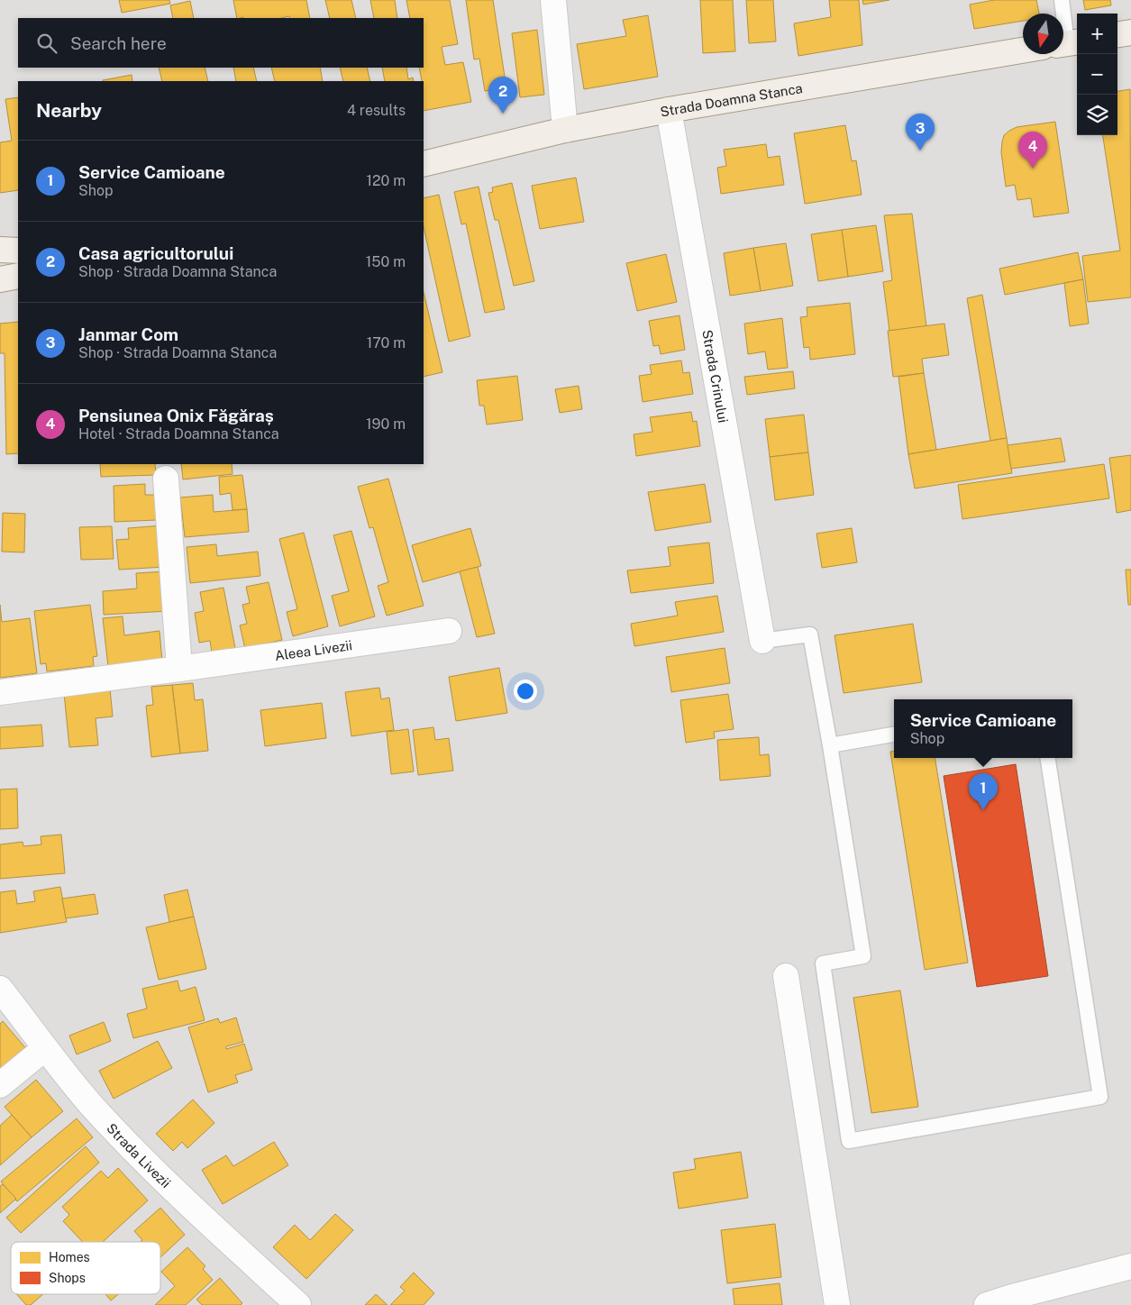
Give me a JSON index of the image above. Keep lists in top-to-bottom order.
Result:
{
  "streets": {
    "main road": ["Strada Doamna Stanca"],
    "street": ["Strada Crinului", "Aleea Livezii", "Strada Livezii"]
  },
  "crossings": [
    ["Strada Doamna Stanca", "Strada Crinului"]
  ],
  "legend": ["Homes", "Shops"],
  "north": "bottom",
  "page": {
    "map_buttons": ["+", "−"],
    "search": "Search here",
    "pins": [
      "2",
      "3",
      "4",
      "1"
    ],
    "heading": ["Nearby", "4 results"],
    "list": [
      {
        "mark": "1",
        "name": "Service Camioane",
        "note": "Shop",
        "value": "120 m"
      },
      {
        "mark": "2",
        "name": "Casa agricultorului",
        "note": "Shop · Strada Doamna Stanca",
        "value": "150 m"
      },
      {
        "mark": "3",
        "name": "Janmar Com",
        "note": "Shop · Strada Doamna Stanca",
        "value": "170 m"
      },
      {
        "mark": "4",
        "name": "Pensiunea Onix Făgăraș",
        "note": "Hotel · Strada Doamna Stanca",
        "value": "190 m"
      }
    ],
    "popup": ["Service Camioane", "Shop"]
  }
}
